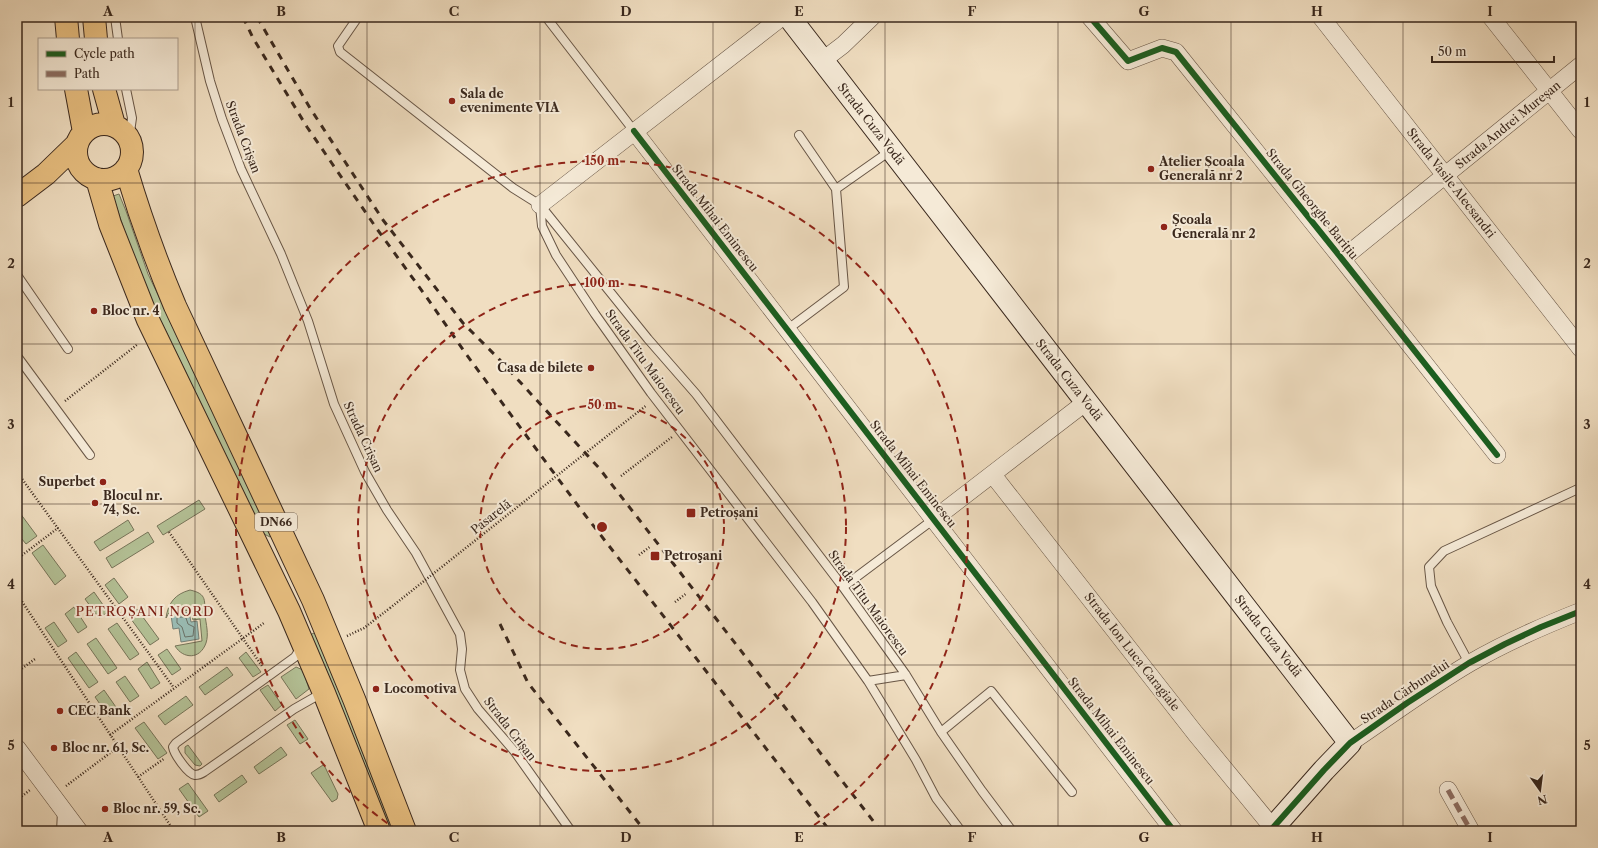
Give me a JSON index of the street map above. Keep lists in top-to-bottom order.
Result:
{
  "streets": {
    "main road": ["Strada Cuza Vodă", "DN66", "Strada Cărbunelui"],
    "street": [
      "Strada Andrei Mureșan",
      "Strada Vasile Alecsandri",
      "Strada Gheorghe Barițiu",
      "Strada Mihai Eminescu",
      "Strada Ion Luca Caragiale"
    ],
    "lane": ["Strada Crișan", "Strada Titu Maiorescu"],
    "path": ["Pasarelă"]
  },
  "crossings": [
    ["Strada Cuza Vodă", "Strada Cărbunelui"],
    ["Strada Andrei Mureșan", "Strada Vasile Alecsandri"],
    ["Strada Andrei Mureșan", "Strada Gheorghe Barițiu"],
    ["Strada Titu Maiorescu", "Pasarelă"],
    ["Strada Ion Luca Caragiale", "Strada Cărbunelui"]
  ],
  "districts": ["PETROȘANI NORD"],
  "places": {
    "other": [
      "Sala de evenimente VIA",
      "Atelier Școala Generală nr 2",
      "Școala Generală nr 2",
      "Bloc nr. 4",
      "Casa de bilete",
      "Superbet",
      "Blocul nr. 74, Sc.",
      "Locomotiva",
      "CEC Bank",
      "Bloc nr. 61, Sc.",
      "Bloc nr. 59, Sc."
    ],
    "transit": ["Petroșani", "Petroşani"]
  },
  "legend": ["Cycle path", "Path"],
  "scale_bar": "50 m",
  "north": "bottom",
  "grid": {
    "columns": [
      "A",
      "B",
      "C",
      "D",
      "E",
      "F",
      "G",
      "H",
      "I"
    ],
    "rows": [
      "1",
      "2",
      "3",
      "4",
      "5"
    ]
  },
  "rings": ["150 m", "100 m", "50 m"]
}
